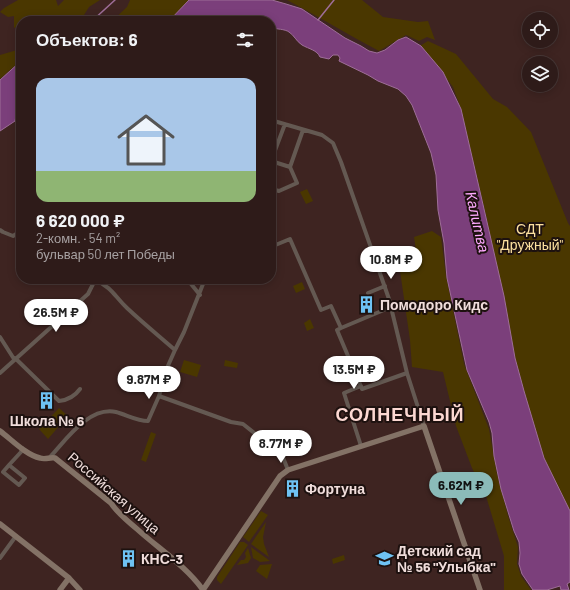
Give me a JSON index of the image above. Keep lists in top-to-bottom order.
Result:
{
  "streets": {
    "street": ["Российская улица"]
  },
  "districts": ["СОЛНЕЧНЫЙ"],
  "water": ["Калитва"],
  "parks": ["СДТ \"Дружный\""],
  "places": {
    "building": [
      "Помодоро Кидс",
      "Школа № 6",
      "Фортуна",
      "КНС-3"
    ],
    "school or university": ["Детский сад № 56 \"Улыбка\""]
  },
  "page": {
    "heading": "Объектов: 6",
    "list": [
      {
        "name": "6 620 000 ₽",
        "note": "2-комн. · 54 m² · бульвар 50 лет Победы"
      }
    ],
    "price": [
      "10.8M ₽",
      "26.5M ₽",
      "13.5M ₽",
      "9.87M ₽",
      "8.77M ₽",
      "6.62M ₽"
    ]
  }
}
